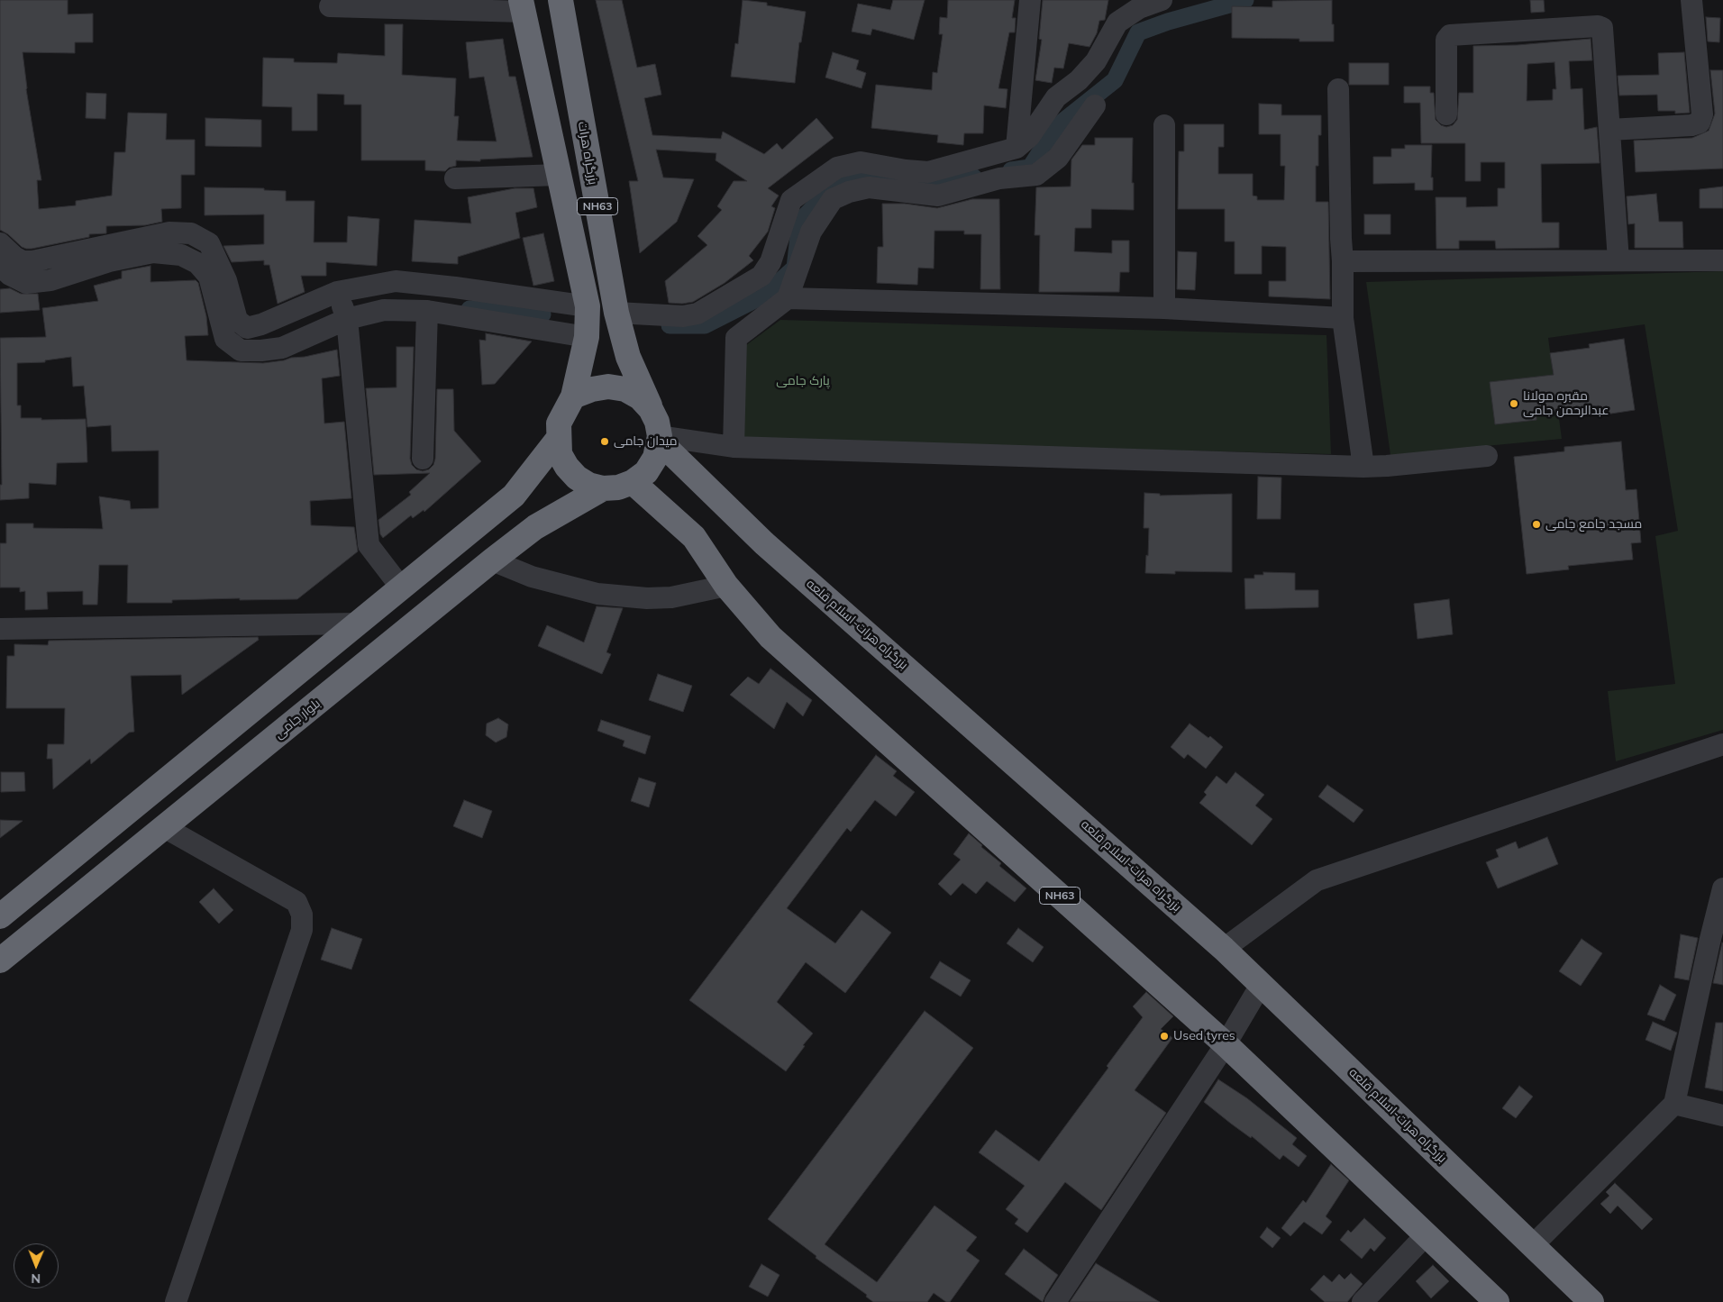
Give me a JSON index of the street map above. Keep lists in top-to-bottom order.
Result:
{
  "streets": {
    "highway": [
      "بزرگراه هرات",
      "NH63",
      "بزرگراه هرات-اسلام قلعه",
      "بلوار جامی"
    ]
  },
  "crossings": [
    ["بزرگراه هرات", "NH63"],
    ["بزرگراه هرات", "بزرگراه هرات-اسلام قلعه"],
    ["بزرگراه هرات", "بلوار جامی"],
    ["NH63", "بزرگراه هرات-اسلام قلعه"],
    ["NH63", "بلوار جامی"],
    ["بزرگراه هرات-اسلام قلعه", "بلوار جامی"]
  ],
  "parks": ["پارک جامی"],
  "places": [
    "مقبره مولانا عبدالرحمن جامی",
    "میدان جامی",
    "مسجد جامع جامی",
    "Used tyres"
  ],
  "north": "bottom"
}
